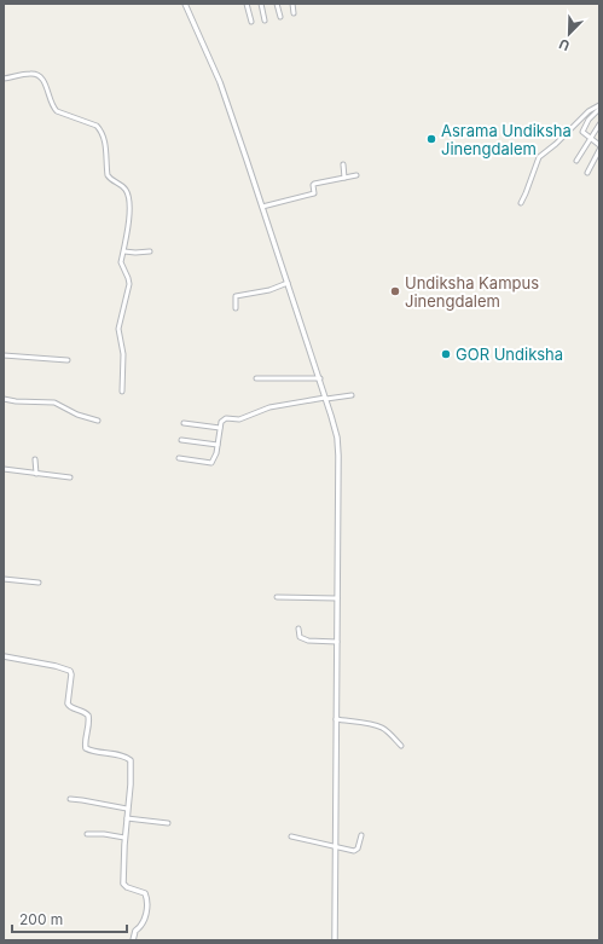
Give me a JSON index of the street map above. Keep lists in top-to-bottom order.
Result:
{
  "places": ["Asrama Undiksha Jinengdalem", "Undiksha Kampus Jinengdalem", "GOR Undiksha"],
  "scale_bar": "200 m",
  "north": "bottom left"
}
